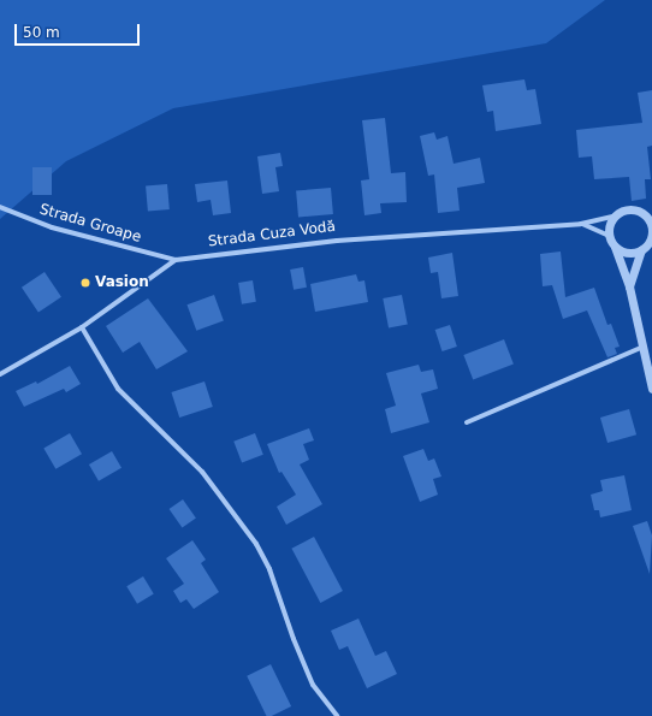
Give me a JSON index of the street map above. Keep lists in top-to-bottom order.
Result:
{
  "streets": {
    "street": ["Strada Groape", "Strada Cuza Vodă"]
  },
  "crossings": [
    ["Strada Groape", "Strada Cuza Vodă"]
  ],
  "places": ["Vasion"],
  "scale_bar": "50 m"
}
